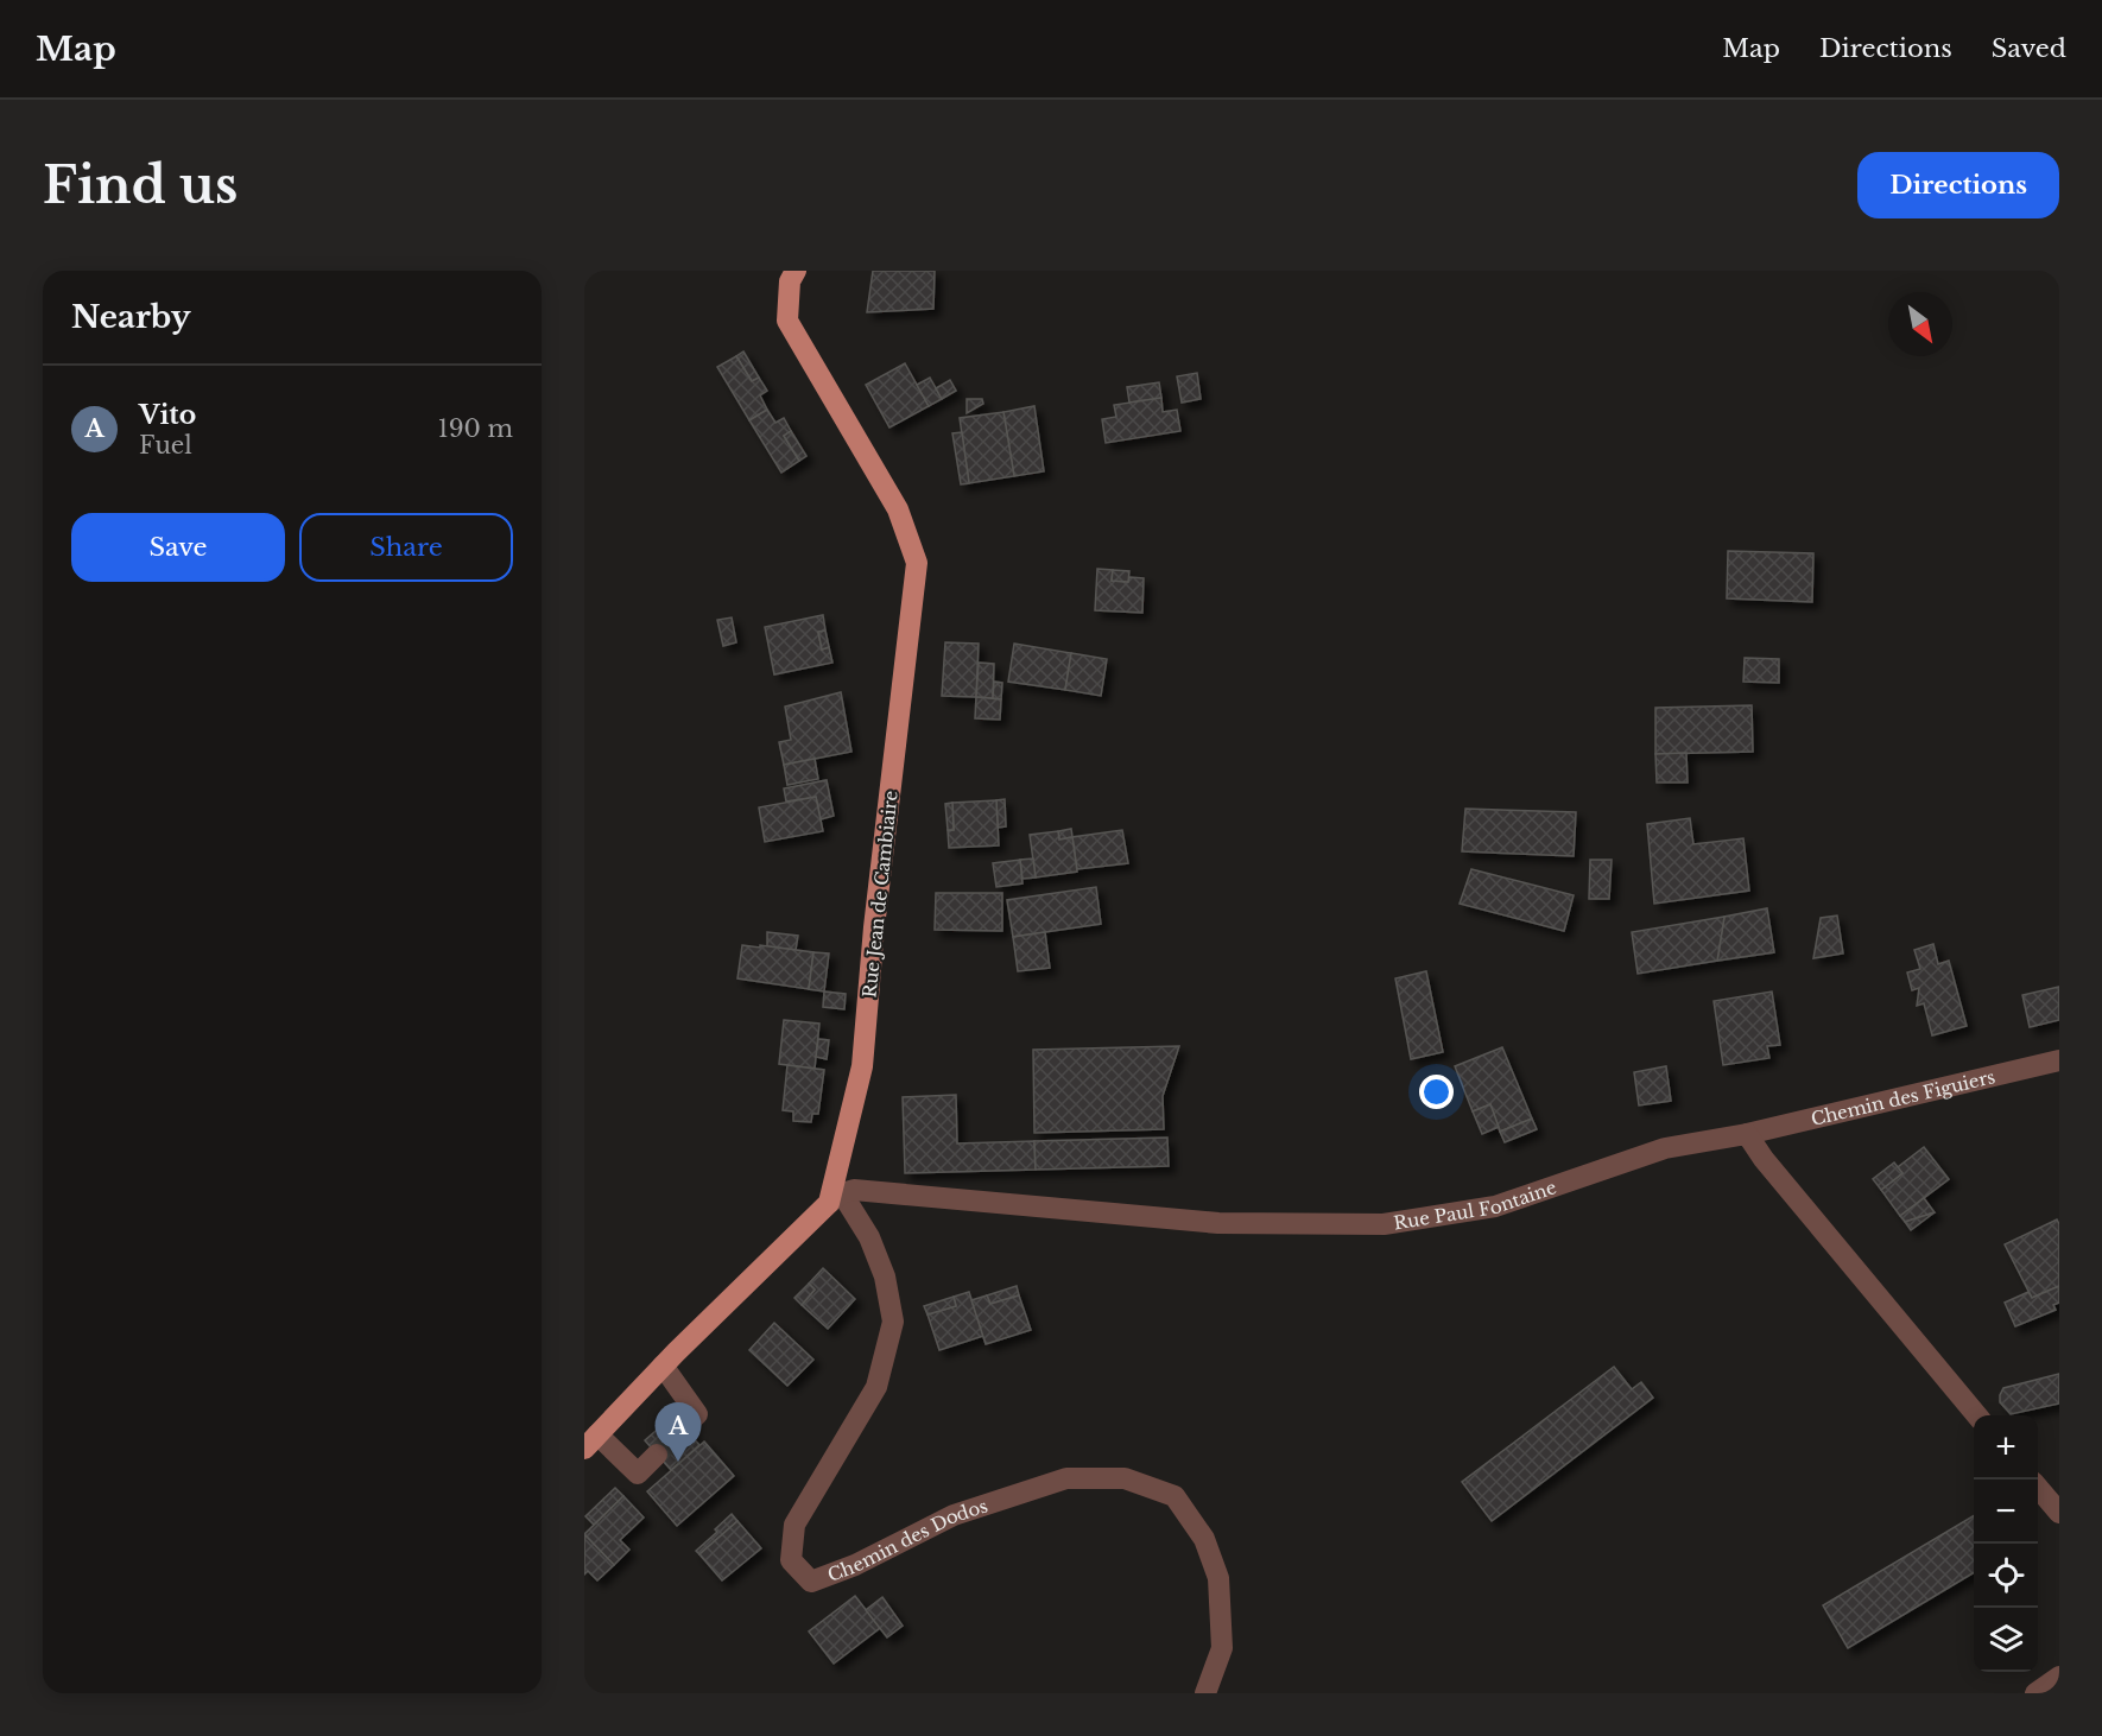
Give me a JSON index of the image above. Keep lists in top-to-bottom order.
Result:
{
  "streets": {
    "main road": ["Rue Jean de Cambiaire"],
    "street": ["Chemin des Figuiers", "Rue Paul Fontaine", "Chemin des Dodos"]
  },
  "crossings": [
    ["Rue Jean de Cambiaire", "Rue Paul Fontaine"],
    ["Rue Jean de Cambiaire", "Chemin des Dodos"],
    ["Chemin des Figuiers", "Rue Paul Fontaine"],
    ["Rue Paul Fontaine", "Chemin des Dodos"]
  ],
  "north": "bottom right",
  "page": {
    "header": "Map",
    "nav": ["Map", "Directions", "Saved"],
    "buttons": [
      "Directions",
      ["Save", "Share"]
    ],
    "title": "Find us",
    "heading": "Nearby",
    "list": [
      {
        "mark": "A",
        "name": "Vito",
        "note": "Fuel",
        "value": "190 m"
      }
    ],
    "pins": "A",
    "map_buttons": ["+", "−"]
  }
}
